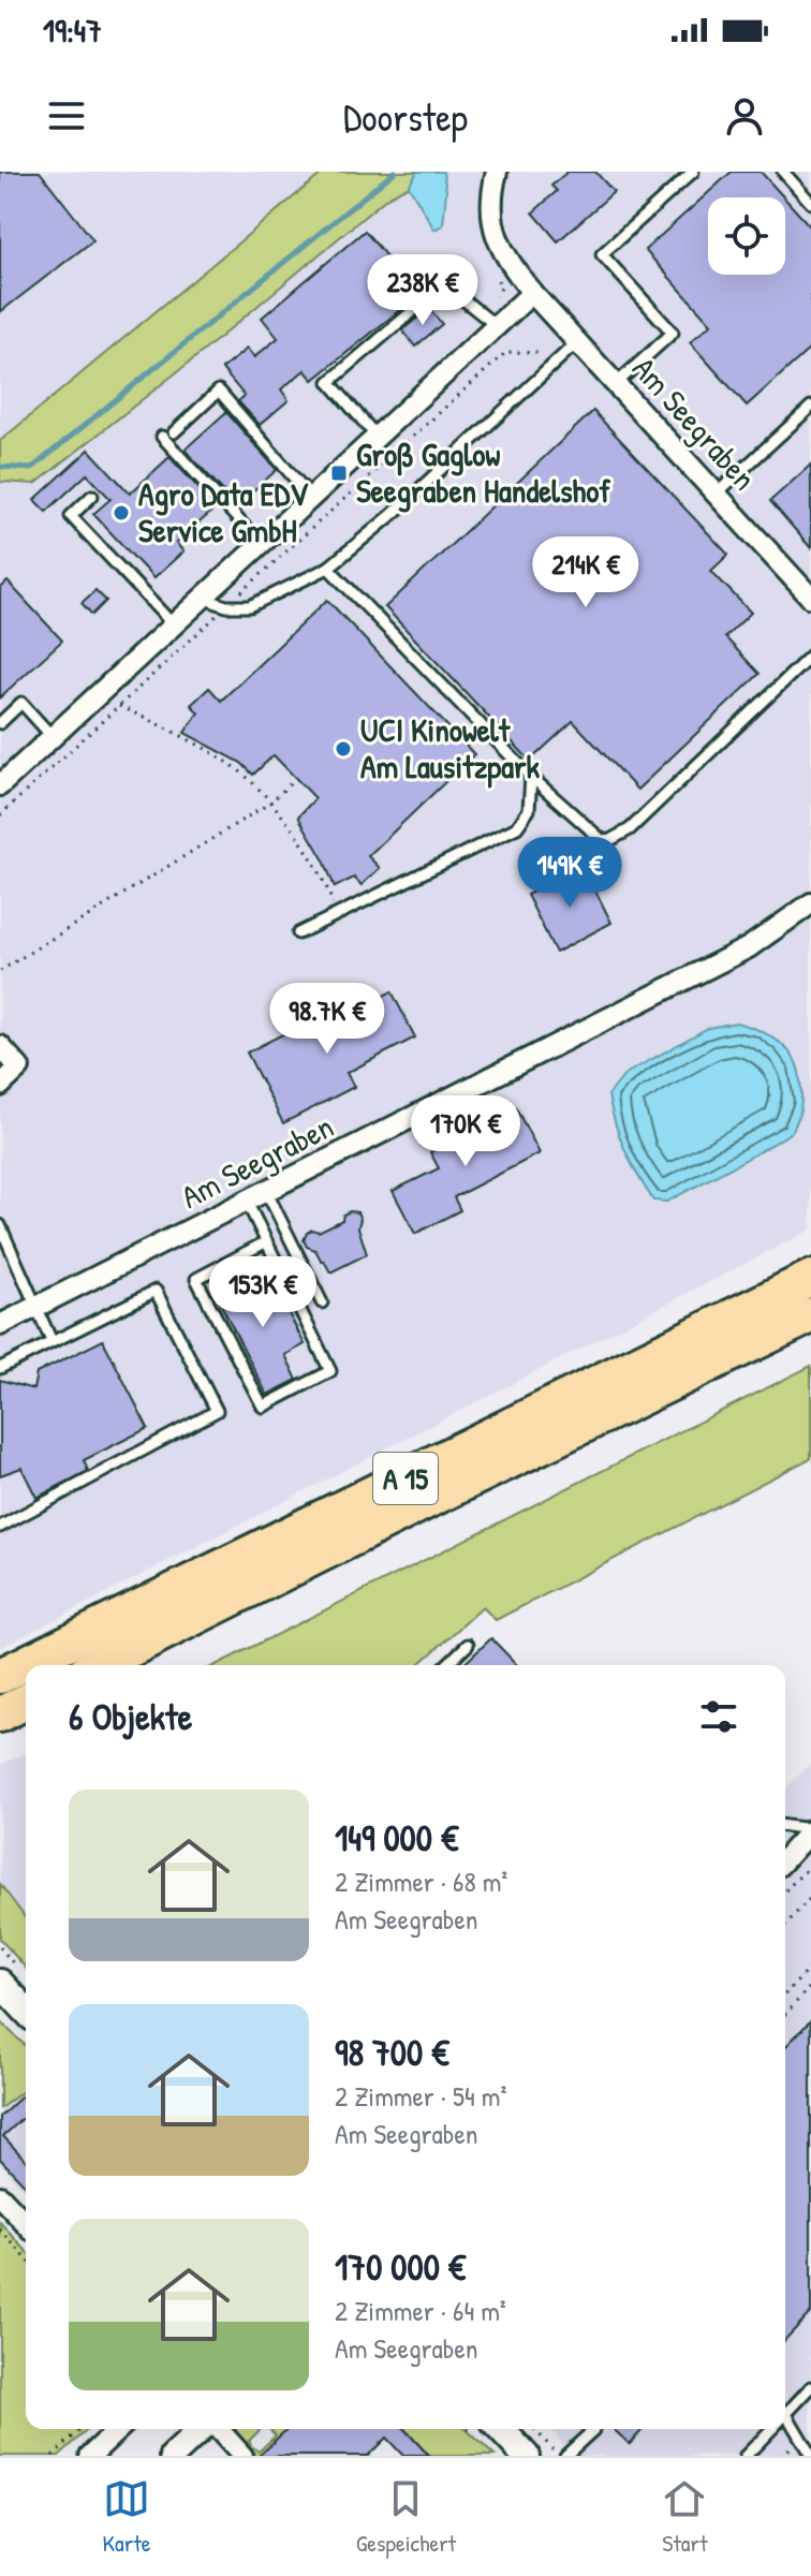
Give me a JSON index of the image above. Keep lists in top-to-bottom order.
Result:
{
  "streets": {
    "highway": ["A 15"],
    "street": ["Am Seegraben"]
  },
  "places": {
    "transit": ["Groß Gaglow Seegraben Handelshof"],
    "other": ["Agro Data EDV Service GmbH", "UCI Kinowelt Am Lausitzpark"]
  },
  "page": {
    "status": "19:47",
    "header": "Doorstep",
    "price": [
      "238K €",
      "214K €",
      "149K €",
      "98.7K €",
      "170K €",
      "153K €"
    ],
    "heading": "6 Objekte",
    "list": [
      {
        "name": "149 000 €",
        "note": "2 Zimmer · 68 m² · Am Seegraben"
      },
      {
        "name": "98 700 €",
        "note": "2 Zimmer · 54 m² · Am Seegraben"
      },
      {
        "name": "170 000 €",
        "note": "2 Zimmer · 64 m² · Am Seegraben"
      }
    ],
    "tabs": ["Karte", "Gespeichert", "Start"]
  }
}
